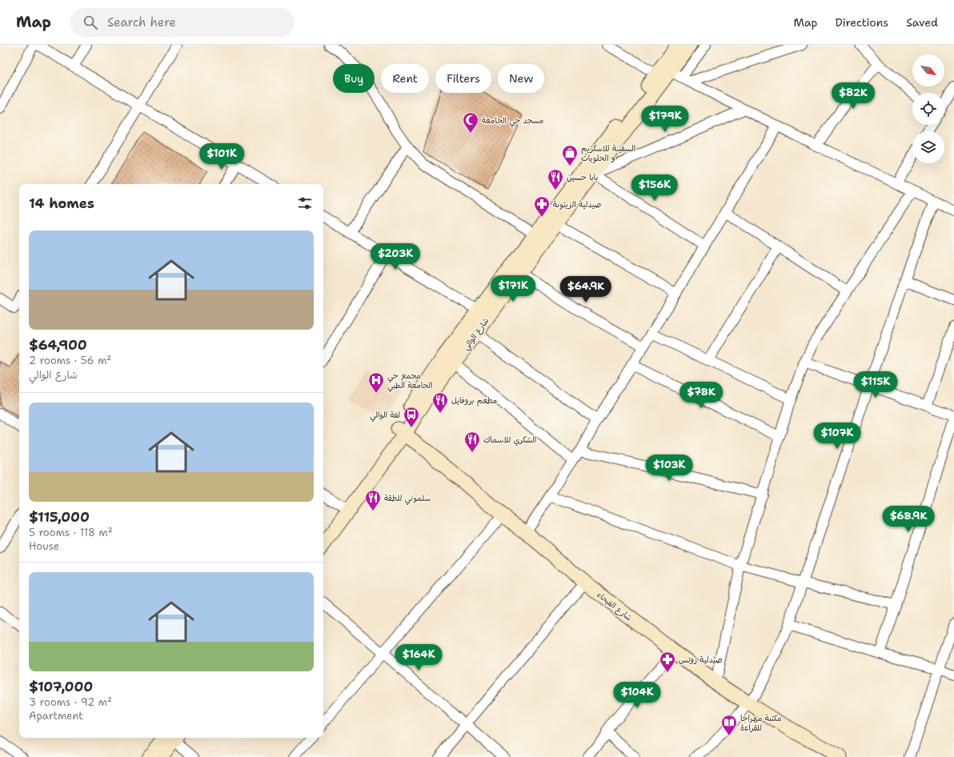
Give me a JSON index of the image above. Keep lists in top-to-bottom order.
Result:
{
  "streets": {
    "street": ["شارع الوالي", "شارع الفيحاء"]
  },
  "crossings": [
    ["شارع الوالي", "شارع الفيحاء"]
  ],
  "places": {
    "mosque": ["مسجد حي الجامعة"],
    "shop": ["السفينة للاسكريم و الحلويات"],
    "restaurant": [
      "بابا حسين",
      "مطعم بروفايل",
      "الشكري للاسماك",
      "سلموني للطقة"
    ],
    "pharmacy": ["صيدلية الزيتونة", "صيدلية روتس"],
    "hospital": ["مجمع حي الجامعة الطبي"],
    "bus stop": ["لفة الوالي"],
    "library": ["مكتبة مهراجا للقراءة"]
  },
  "north": "bottom right",
  "page": {
    "header": "Map",
    "search": "Search here",
    "nav": ["Map", "Directions", "Saved"],
    "chip": [
      "Buy",
      "Rent",
      "Filters",
      "New"
    ],
    "price": [
      "$82K",
      "$179K",
      "$101K",
      "$156K",
      "$203K",
      "$171K",
      "$64.9K",
      "$115K",
      "$78K",
      "$107K",
      "$103K",
      "$68.9K",
      "$164K",
      "$104K"
    ],
    "heading": "14 homes",
    "list": [
      {
        "name": "$64,900",
        "note": "2 rooms · 56 m² · شارع الوالي"
      },
      {
        "name": "$115,000",
        "note": "5 rooms · 118 m² · House"
      },
      {
        "name": "$107,000",
        "note": "3 rooms · 92 m² · Apartment"
      }
    ]
  }
}
